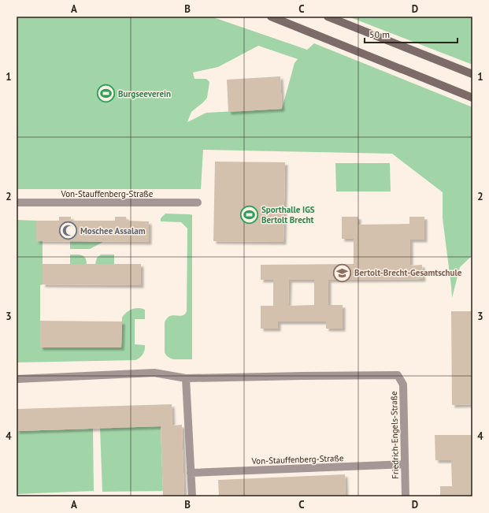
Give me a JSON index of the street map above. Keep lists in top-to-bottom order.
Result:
{
  "streets": {
    "street": ["Von-Stauffenberg-Straße", "Friedrich-Engels-Straße"]
  },
  "crossings": [
    ["Von-Stauffenberg-Straße", "Friedrich-Engels-Straße"]
  ],
  "places": {
    "sports": ["Burgseeverein", "Sporthalle IGS Bertolt Brecht"],
    "mosque": ["Moschee Assalam"],
    "school or university": ["Bertolt-Brecht-Gesamtschule"]
  },
  "scale_bar": "50 m",
  "grid": {
    "columns": [
      "A",
      "B",
      "C",
      "D"
    ],
    "rows": [
      "1",
      "2",
      "3",
      "4"
    ]
  }
}
